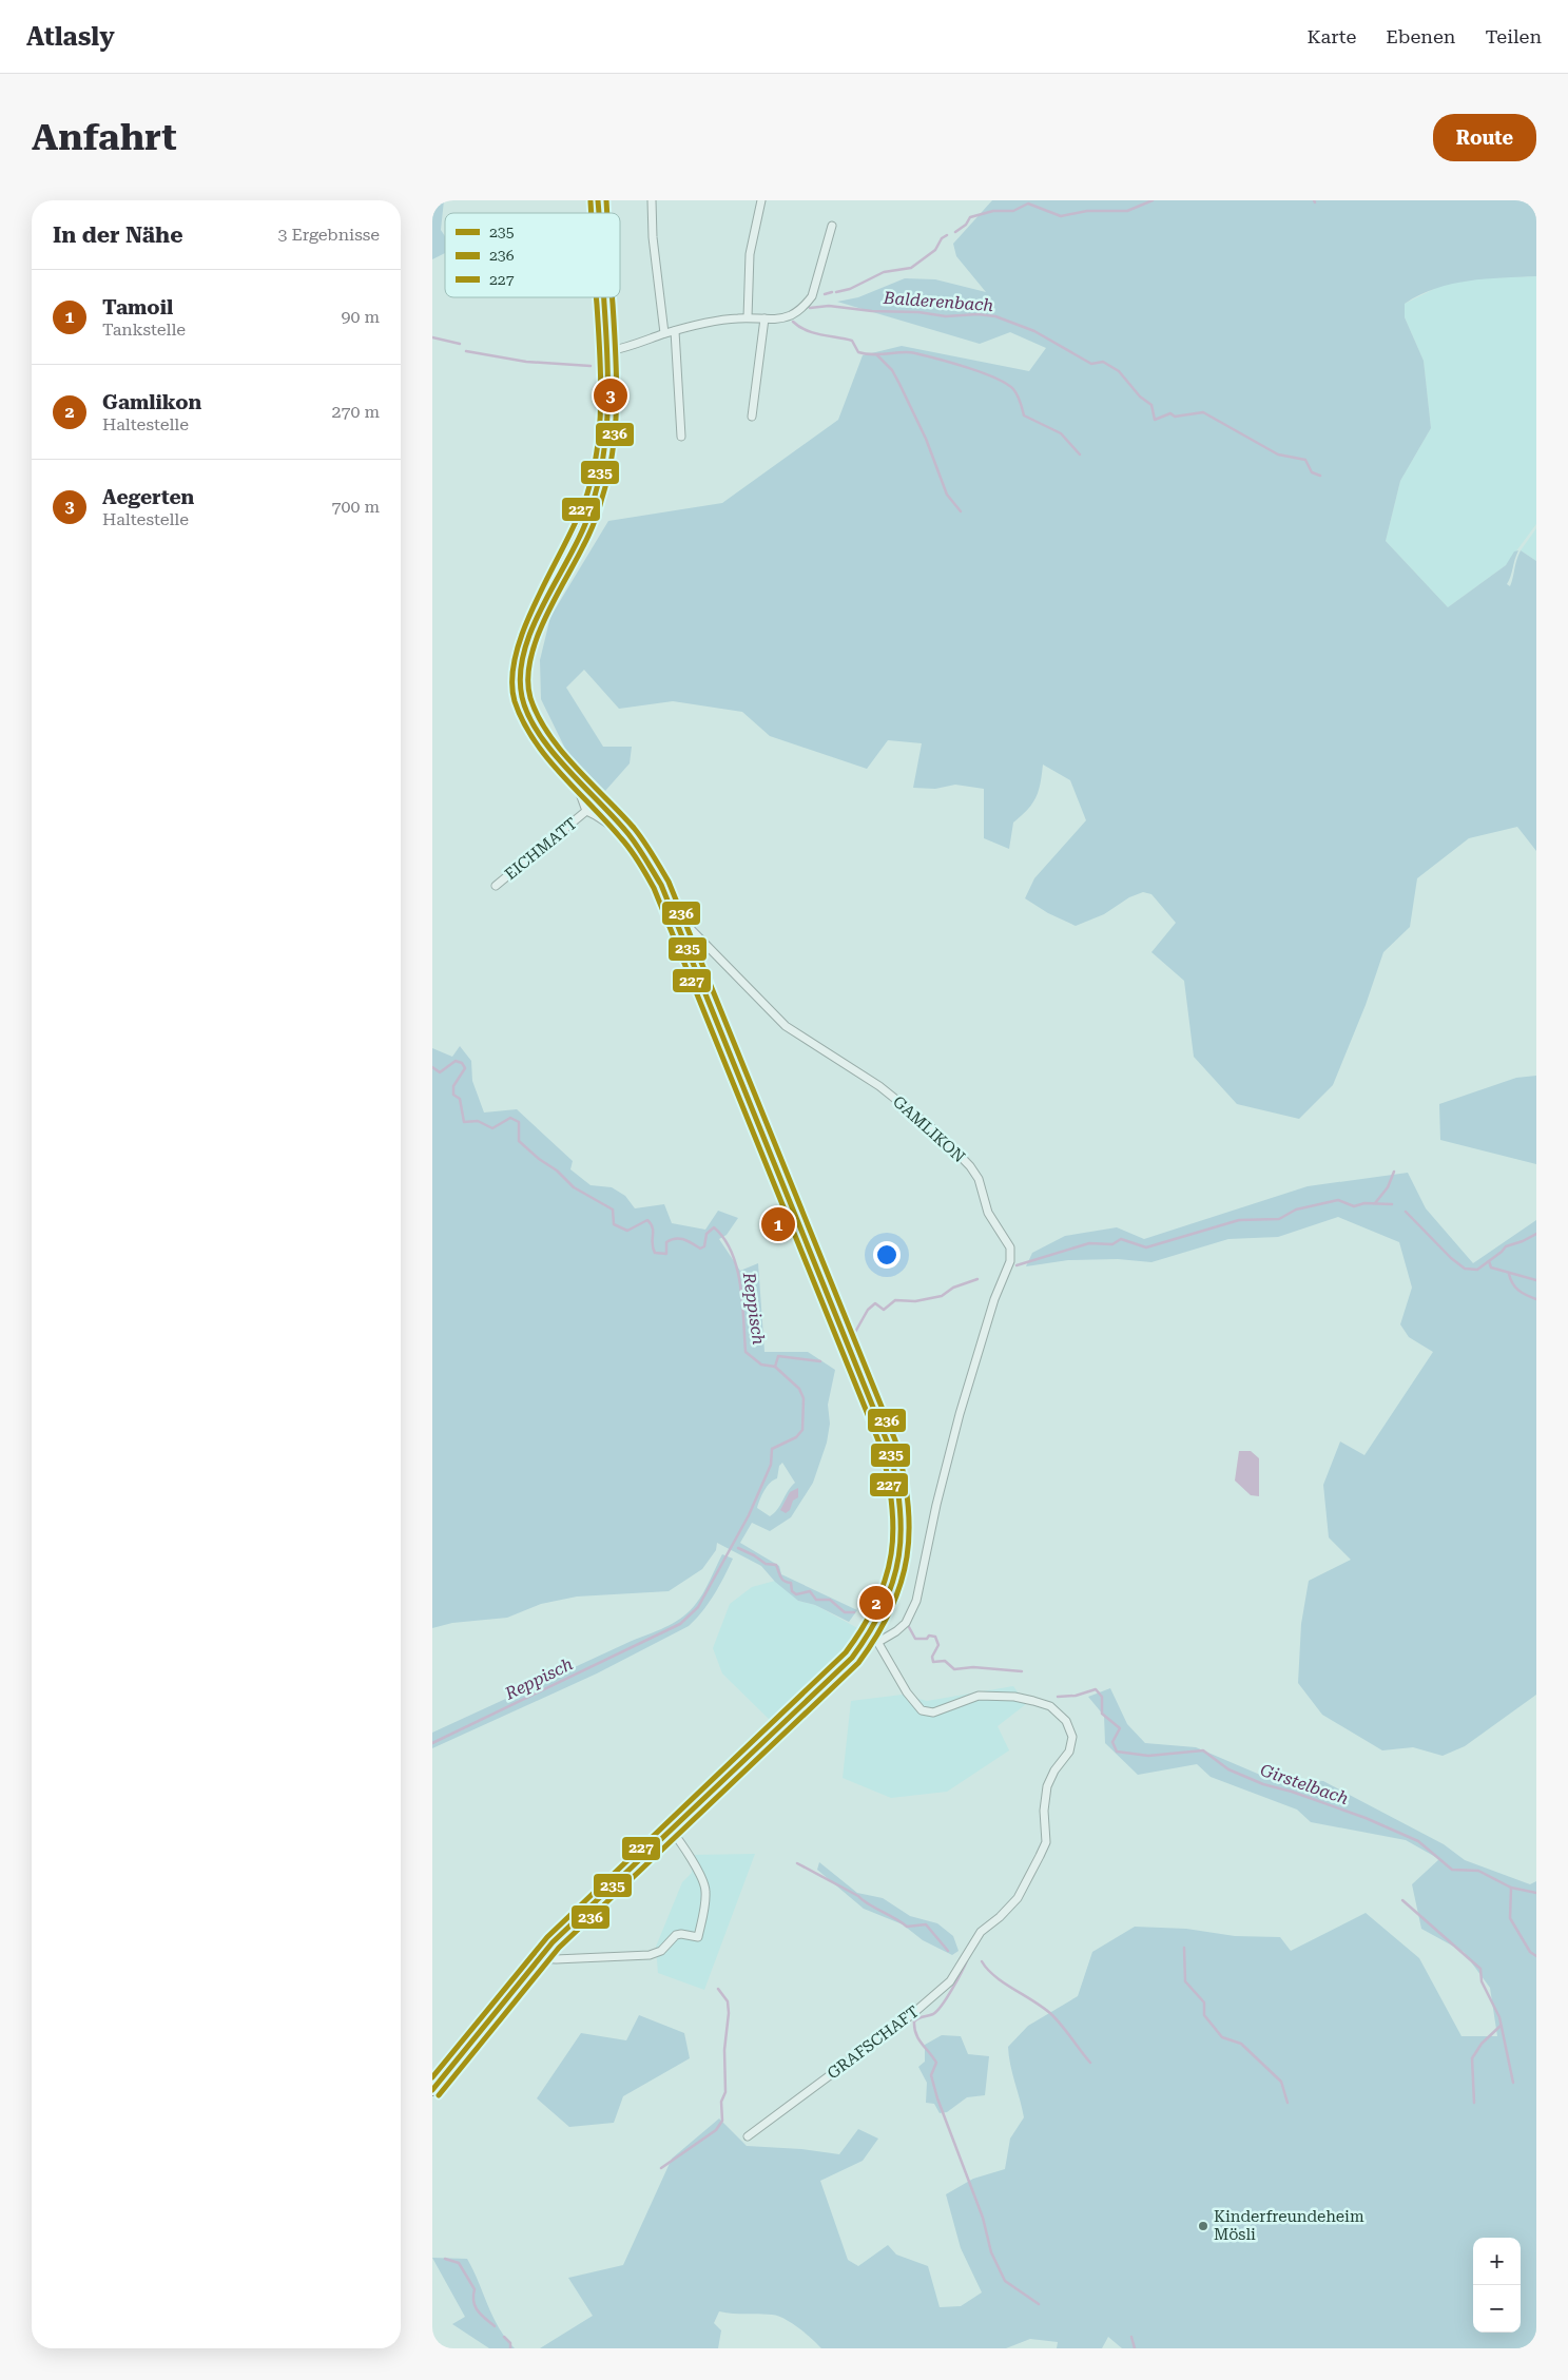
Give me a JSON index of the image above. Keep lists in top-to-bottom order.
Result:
{
  "streets": {
    "street": ["EICHMATT", "GAMLIKON", "GRAFSCHAFT"]
  },
  "crossings": [
    ["GAMLIKON", "GRAFSCHAFT"]
  ],
  "water": ["Balderenbach", "Reppisch", "Girstelbach"],
  "places": ["Kinderfreundeheim Mösli"],
  "lines": ["transit line 235", "transit line 236", "transit line 227"],
  "legend": ["235", "236", "227"],
  "page": {
    "header": "Atlasly",
    "nav": ["Karte", "Ebenen", "Teilen"],
    "buttons": "Route",
    "title": "Anfahrt",
    "heading": ["In der Nähe", "3 Ergebnisse"],
    "list": [
      {
        "mark": "1",
        "name": "Tamoil",
        "note": "Tankstelle",
        "value": "90 m"
      },
      {
        "mark": "2",
        "name": "Gamlikon",
        "note": "Haltestelle",
        "value": "270 m"
      },
      {
        "mark": "3",
        "name": "Aegerten",
        "note": "Haltestelle",
        "value": "700 m"
      }
    ],
    "pins": ["3", "1", "2"],
    "map_buttons": ["+", "−"]
  }
}
